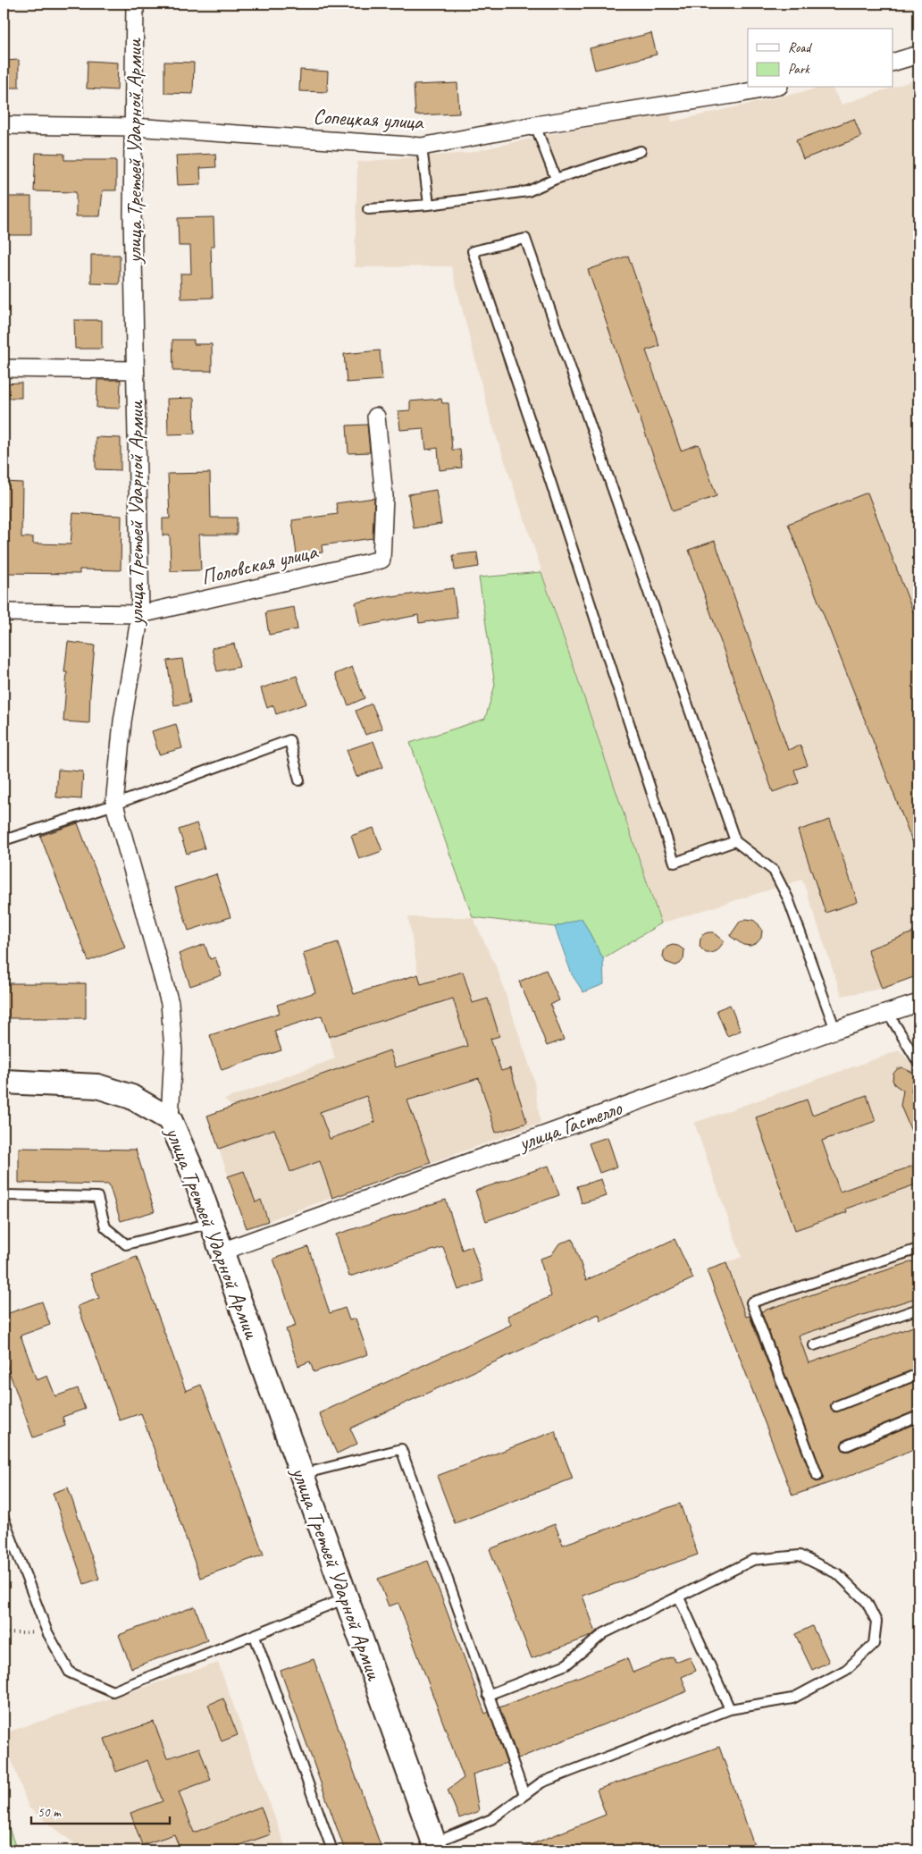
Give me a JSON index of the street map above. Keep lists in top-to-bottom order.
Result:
{
  "streets": {
    "main road": ["улица Третьей Ударной Армии"],
    "street": ["Сопецкая улица", "Половская улица", "улица Гастелло"]
  },
  "crossings": [
    ["Сопецкая улица", "улица Третьей Ударной Армии"],
    ["улица Третьей Ударной Армии", "Половская улица"],
    ["улица Третьей Ударной Армии", "улица Гастелло"]
  ],
  "legend": ["Road", "Park"],
  "scale_bar": "50 m"
}
